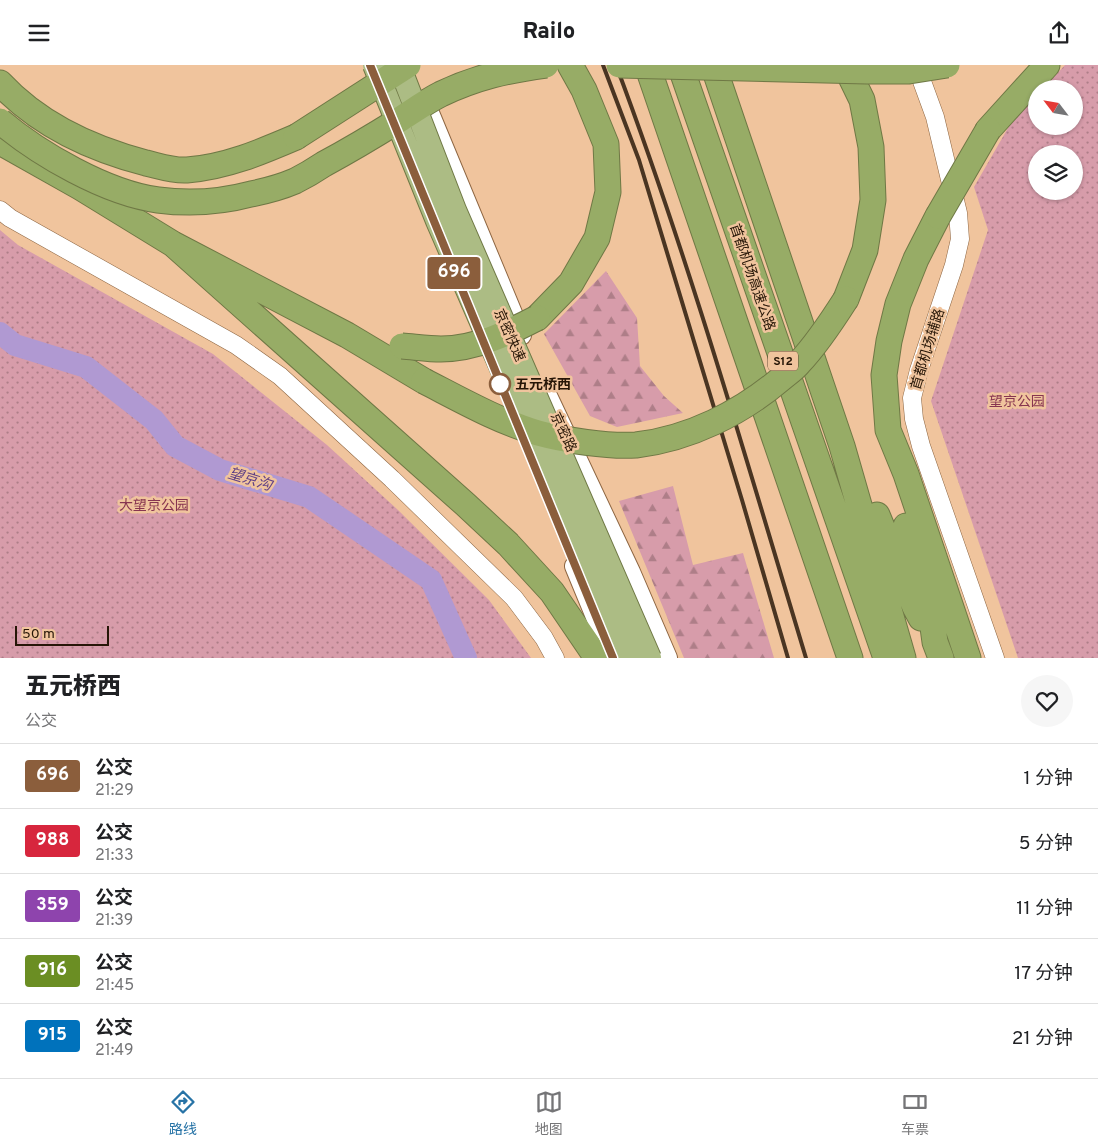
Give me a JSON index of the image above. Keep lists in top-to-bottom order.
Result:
{
  "streets": {
    "highway": ["首都机场高速公路", "京密快速", "S12"],
    "main road": ["京密路"],
    "street": ["首都机场辅路"]
  },
  "water": ["望京沟"],
  "parks": ["望京公园", "大望京公园"],
  "places": ["五元桥西"],
  "lines": ["bus line 696"],
  "scale_bar": "50 m",
  "north": "top left",
  "page": {
    "header": "Railo",
    "on_map": "696",
    "scale": "50 m",
    "heading": ["五元桥西", "公交"],
    "list": [
      {
        "mark": "696",
        "name": "公交",
        "note": "21:29",
        "value": "1 分钟"
      },
      {
        "mark": "988",
        "name": "公交",
        "note": "21:33",
        "value": "5 分钟"
      },
      {
        "mark": "359",
        "name": "公交",
        "note": "21:39",
        "value": "11 分钟"
      },
      {
        "mark": "916",
        "name": "公交",
        "note": "21:45",
        "value": "17 分钟"
      },
      {
        "mark": "915",
        "name": "公交",
        "note": "21:49",
        "value": "21 分钟"
      }
    ],
    "tabs": ["路线", "地图", "车票"]
  }
}
